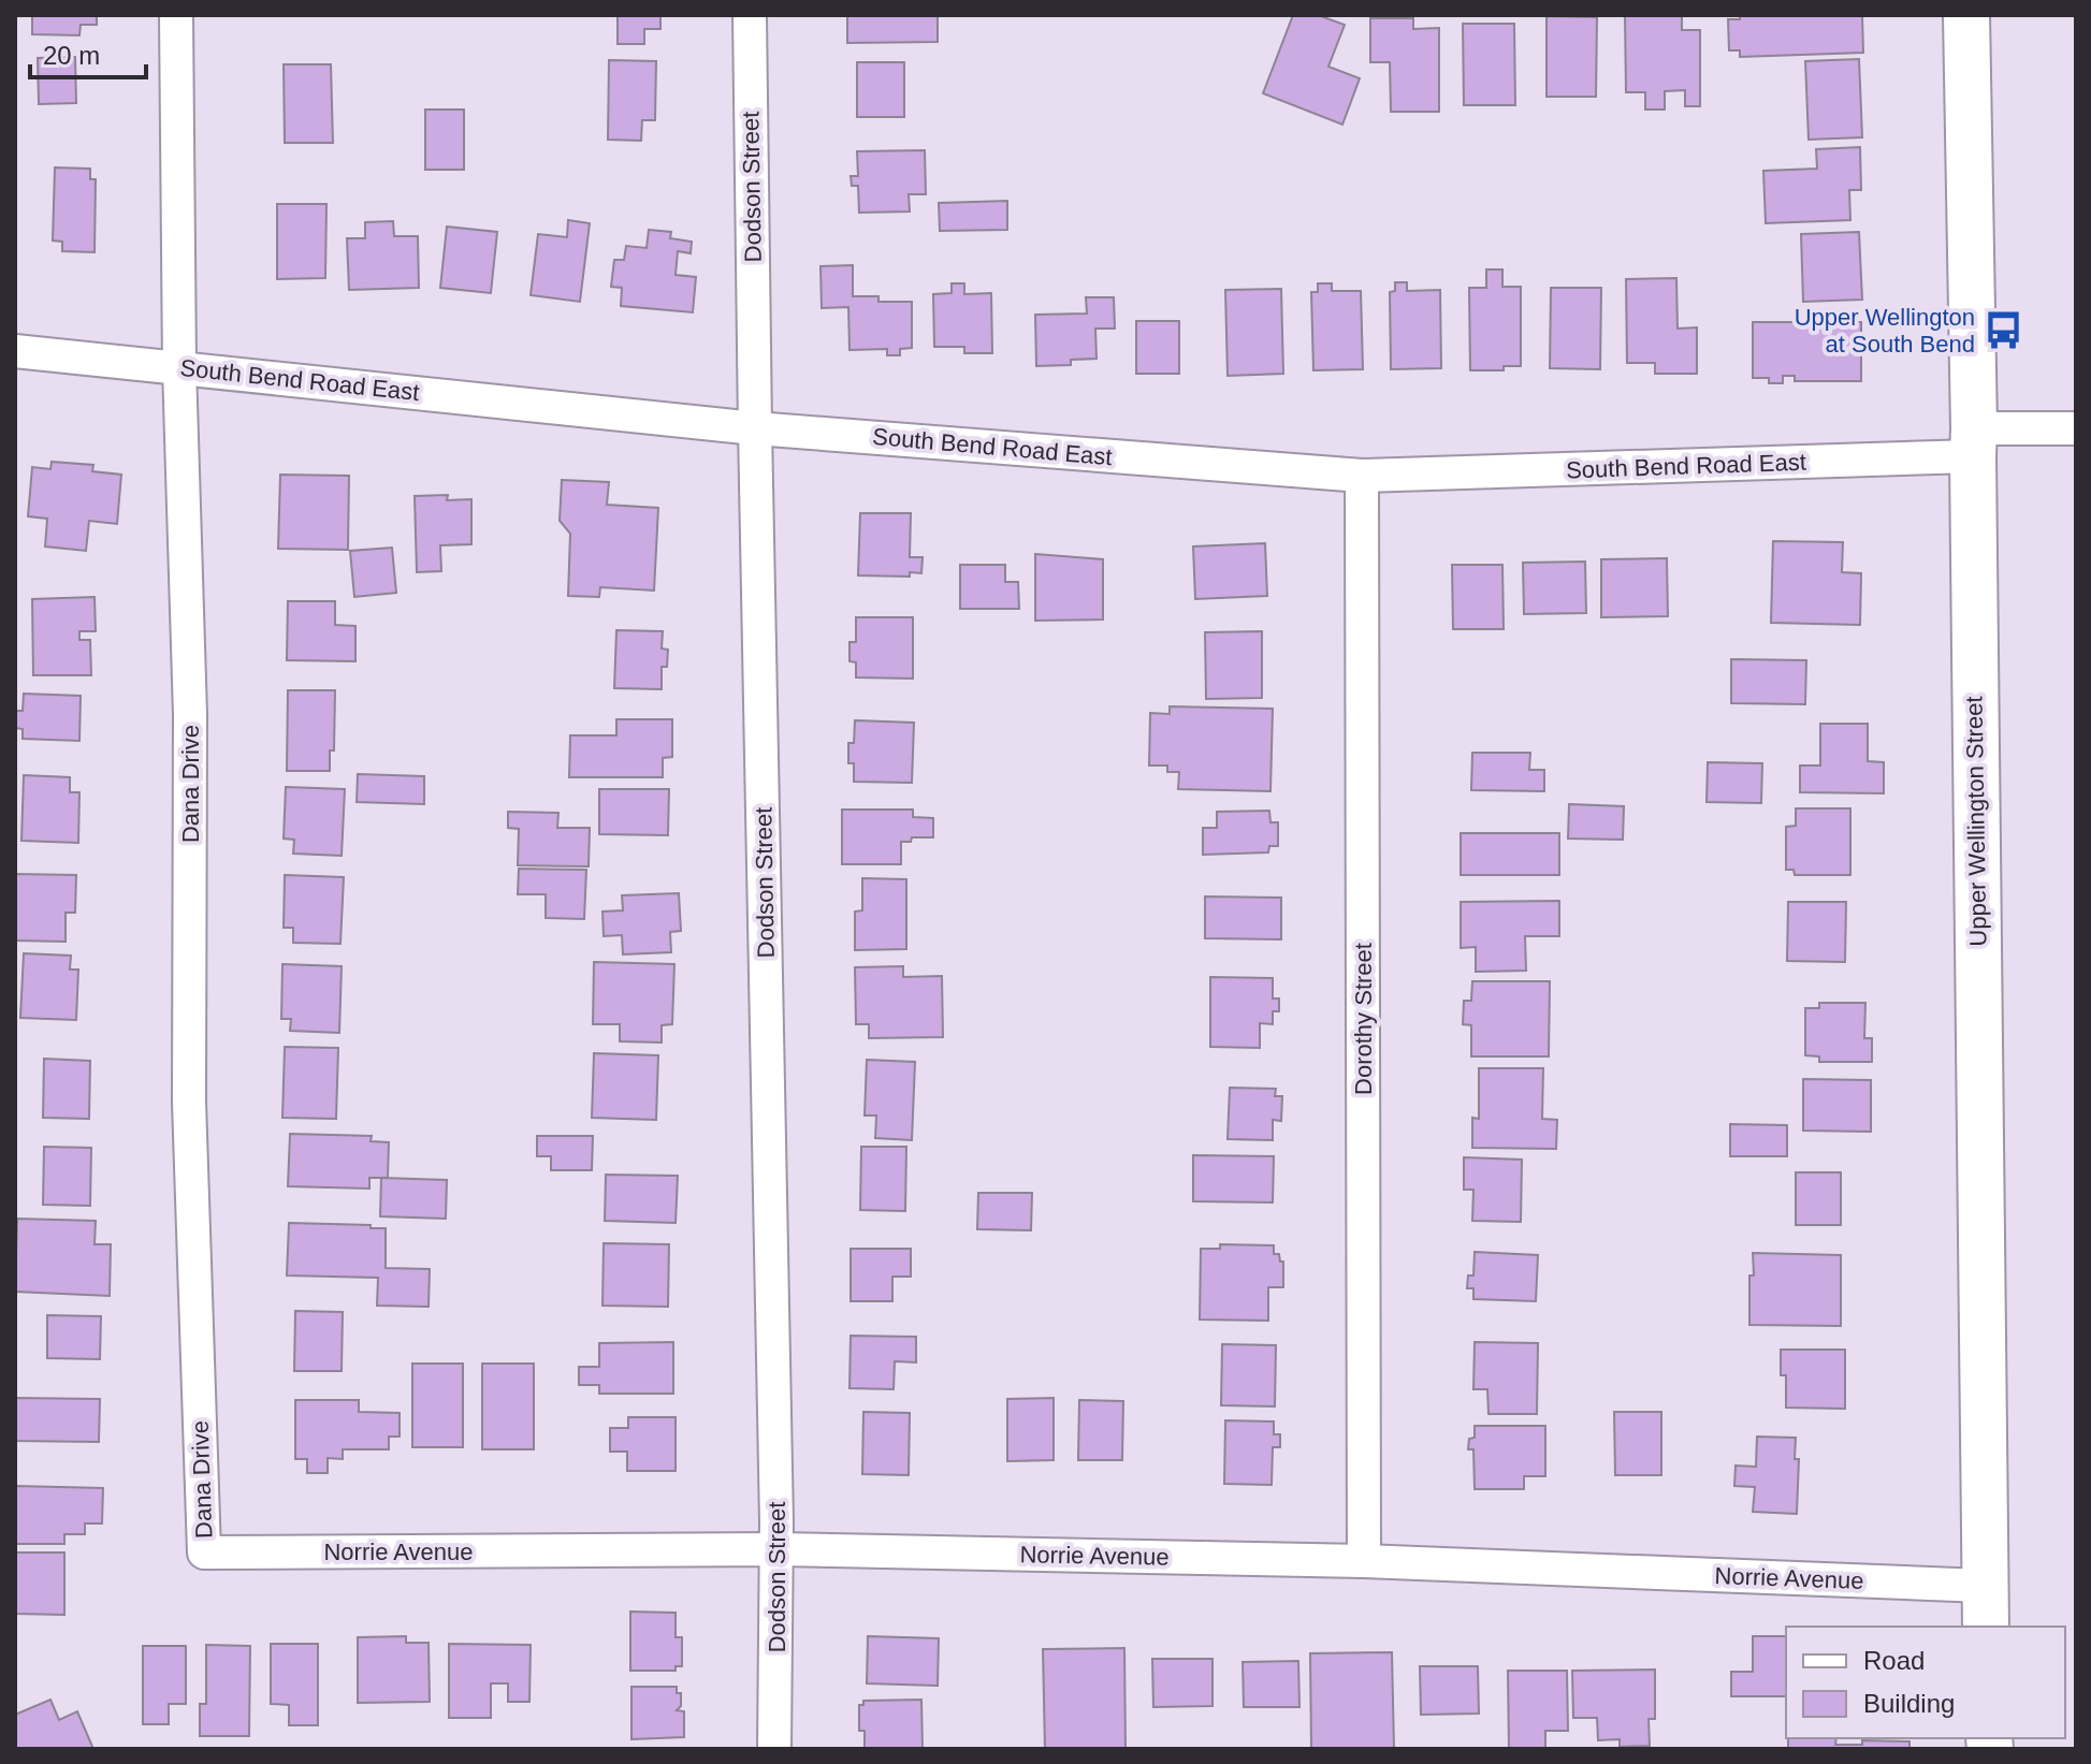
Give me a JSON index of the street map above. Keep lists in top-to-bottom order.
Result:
{
  "streets": {
    "main road": ["Upper Wellington Street"],
    "street": [
      "Dodson Street",
      "South Bend Road East",
      "Dana Drive",
      "Dorothy Street",
      "Norrie Avenue"
    ]
  },
  "crossings": [
    ["Dodson Street", "South Bend Road East"],
    ["Dodson Street", "Norrie Avenue"],
    ["South Bend Road East", "Dana Drive"],
    ["South Bend Road East", "Upper Wellington Street"],
    ["South Bend Road East", "Dorothy Street"],
    ["Dana Drive", "Norrie Avenue"],
    ["Upper Wellington Street", "Norrie Avenue"],
    ["Dorothy Street", "Norrie Avenue"]
  ],
  "places": {
    "bus stop": ["Upper Wellington at South Bend"]
  },
  "legend": ["Road", "Building"],
  "scale_bar": "20 m"
}
